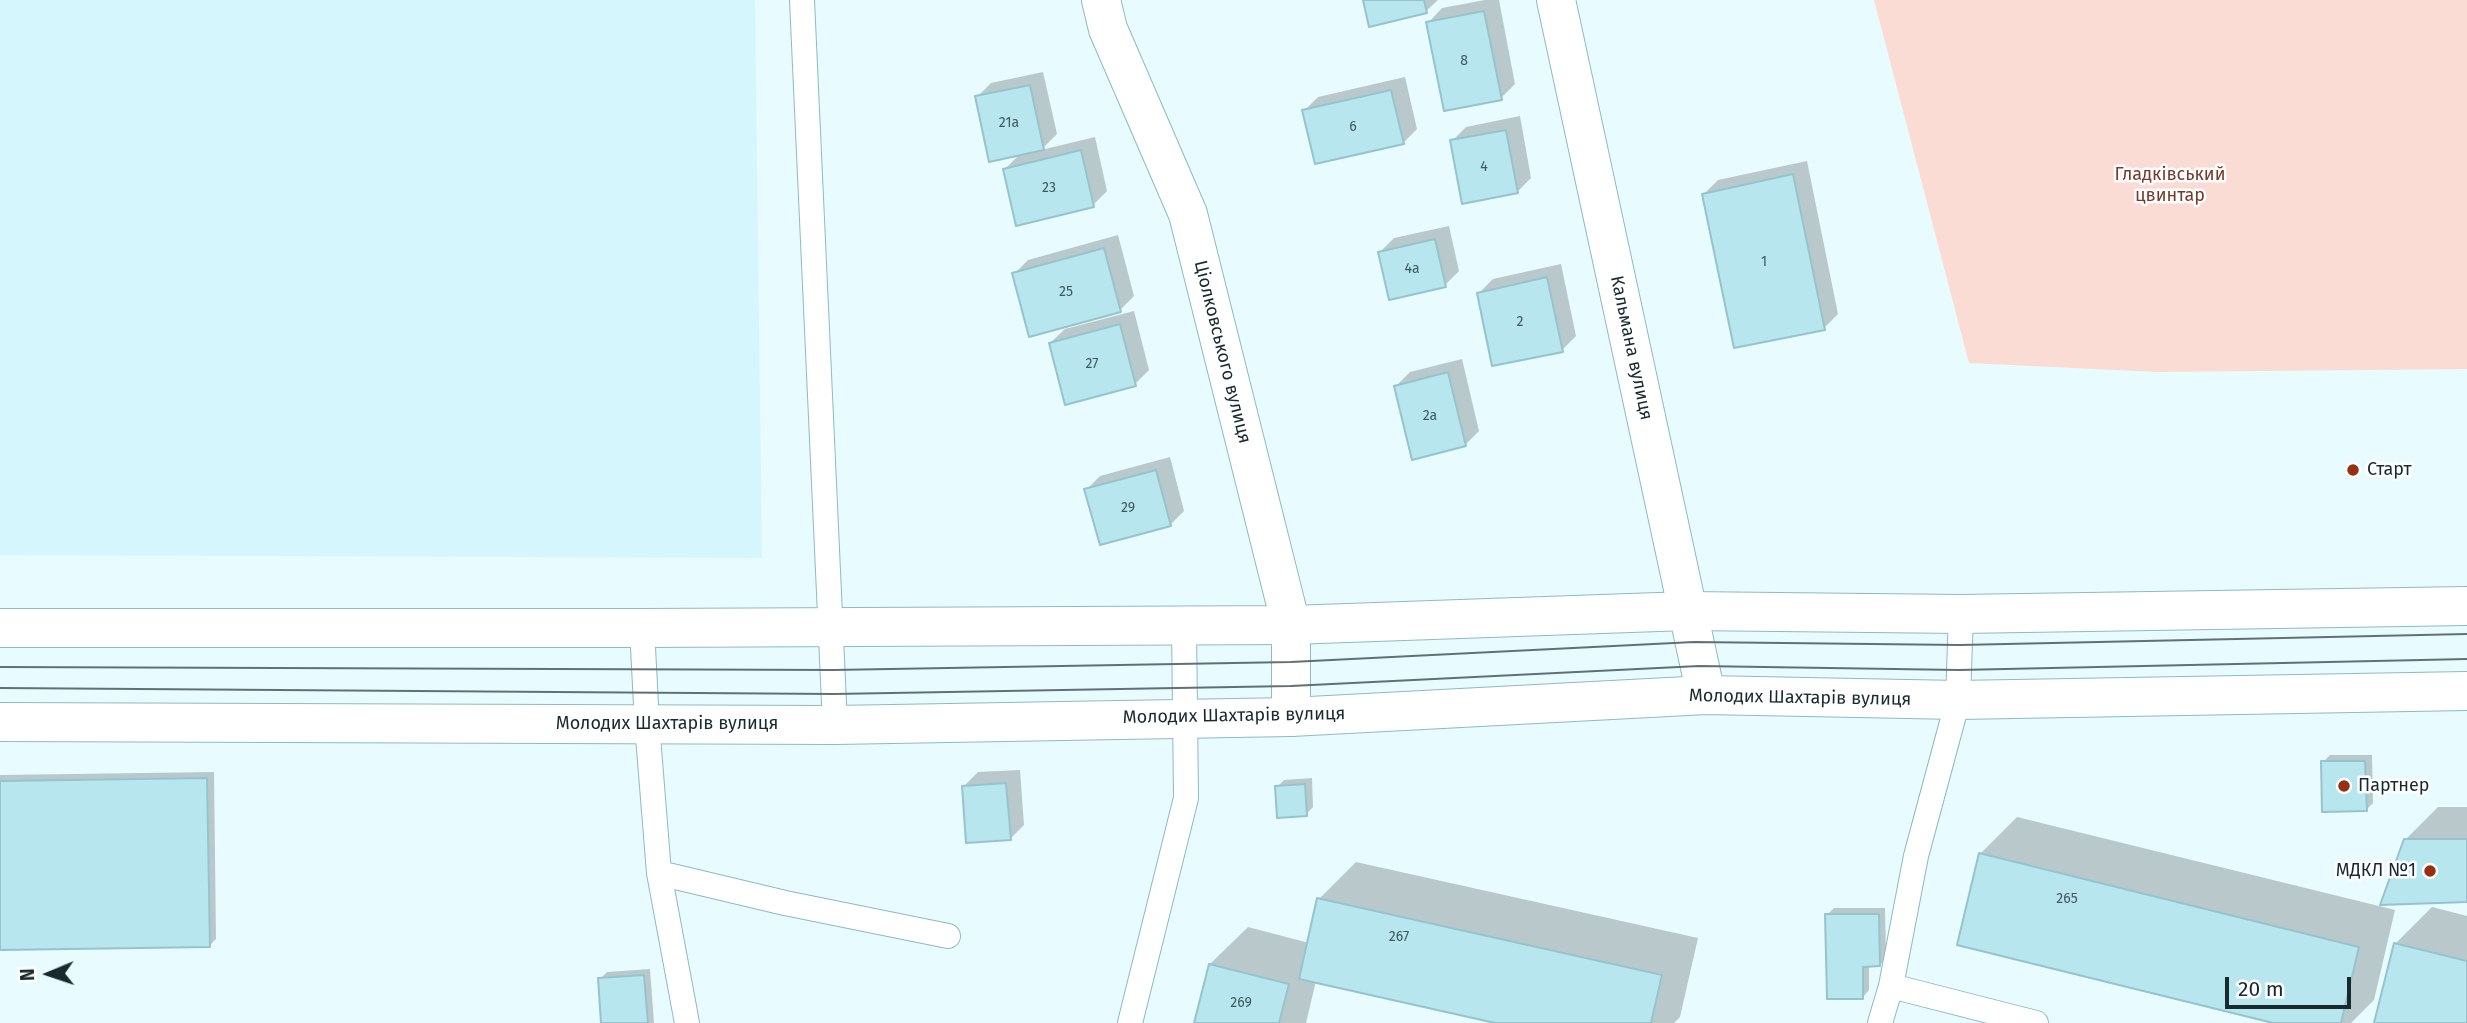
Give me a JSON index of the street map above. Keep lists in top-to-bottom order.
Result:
{
  "streets": {
    "main road": ["Кальмана вулиця", "Ціолковського вулиця", "Молодих Шахтарів вулиця"]
  },
  "crossings": [
    ["Кальмана вулиця", "Молодих Шахтарів вулиця"],
    ["Ціолковського вулиця", "Молодих Шахтарів вулиця"]
  ],
  "parks": ["Гладківський цвинтар"],
  "places": ["Старт", "Партнер", "МДКЛ №1"],
  "house_numbers": [
    "8",
    "21а",
    "6",
    "4",
    "23",
    "1",
    "4а",
    "25",
    "2",
    "27",
    "2а",
    "29",
    "265",
    "267",
    "269"
  ],
  "scale_bar": "20 m",
  "north": "left"
}
